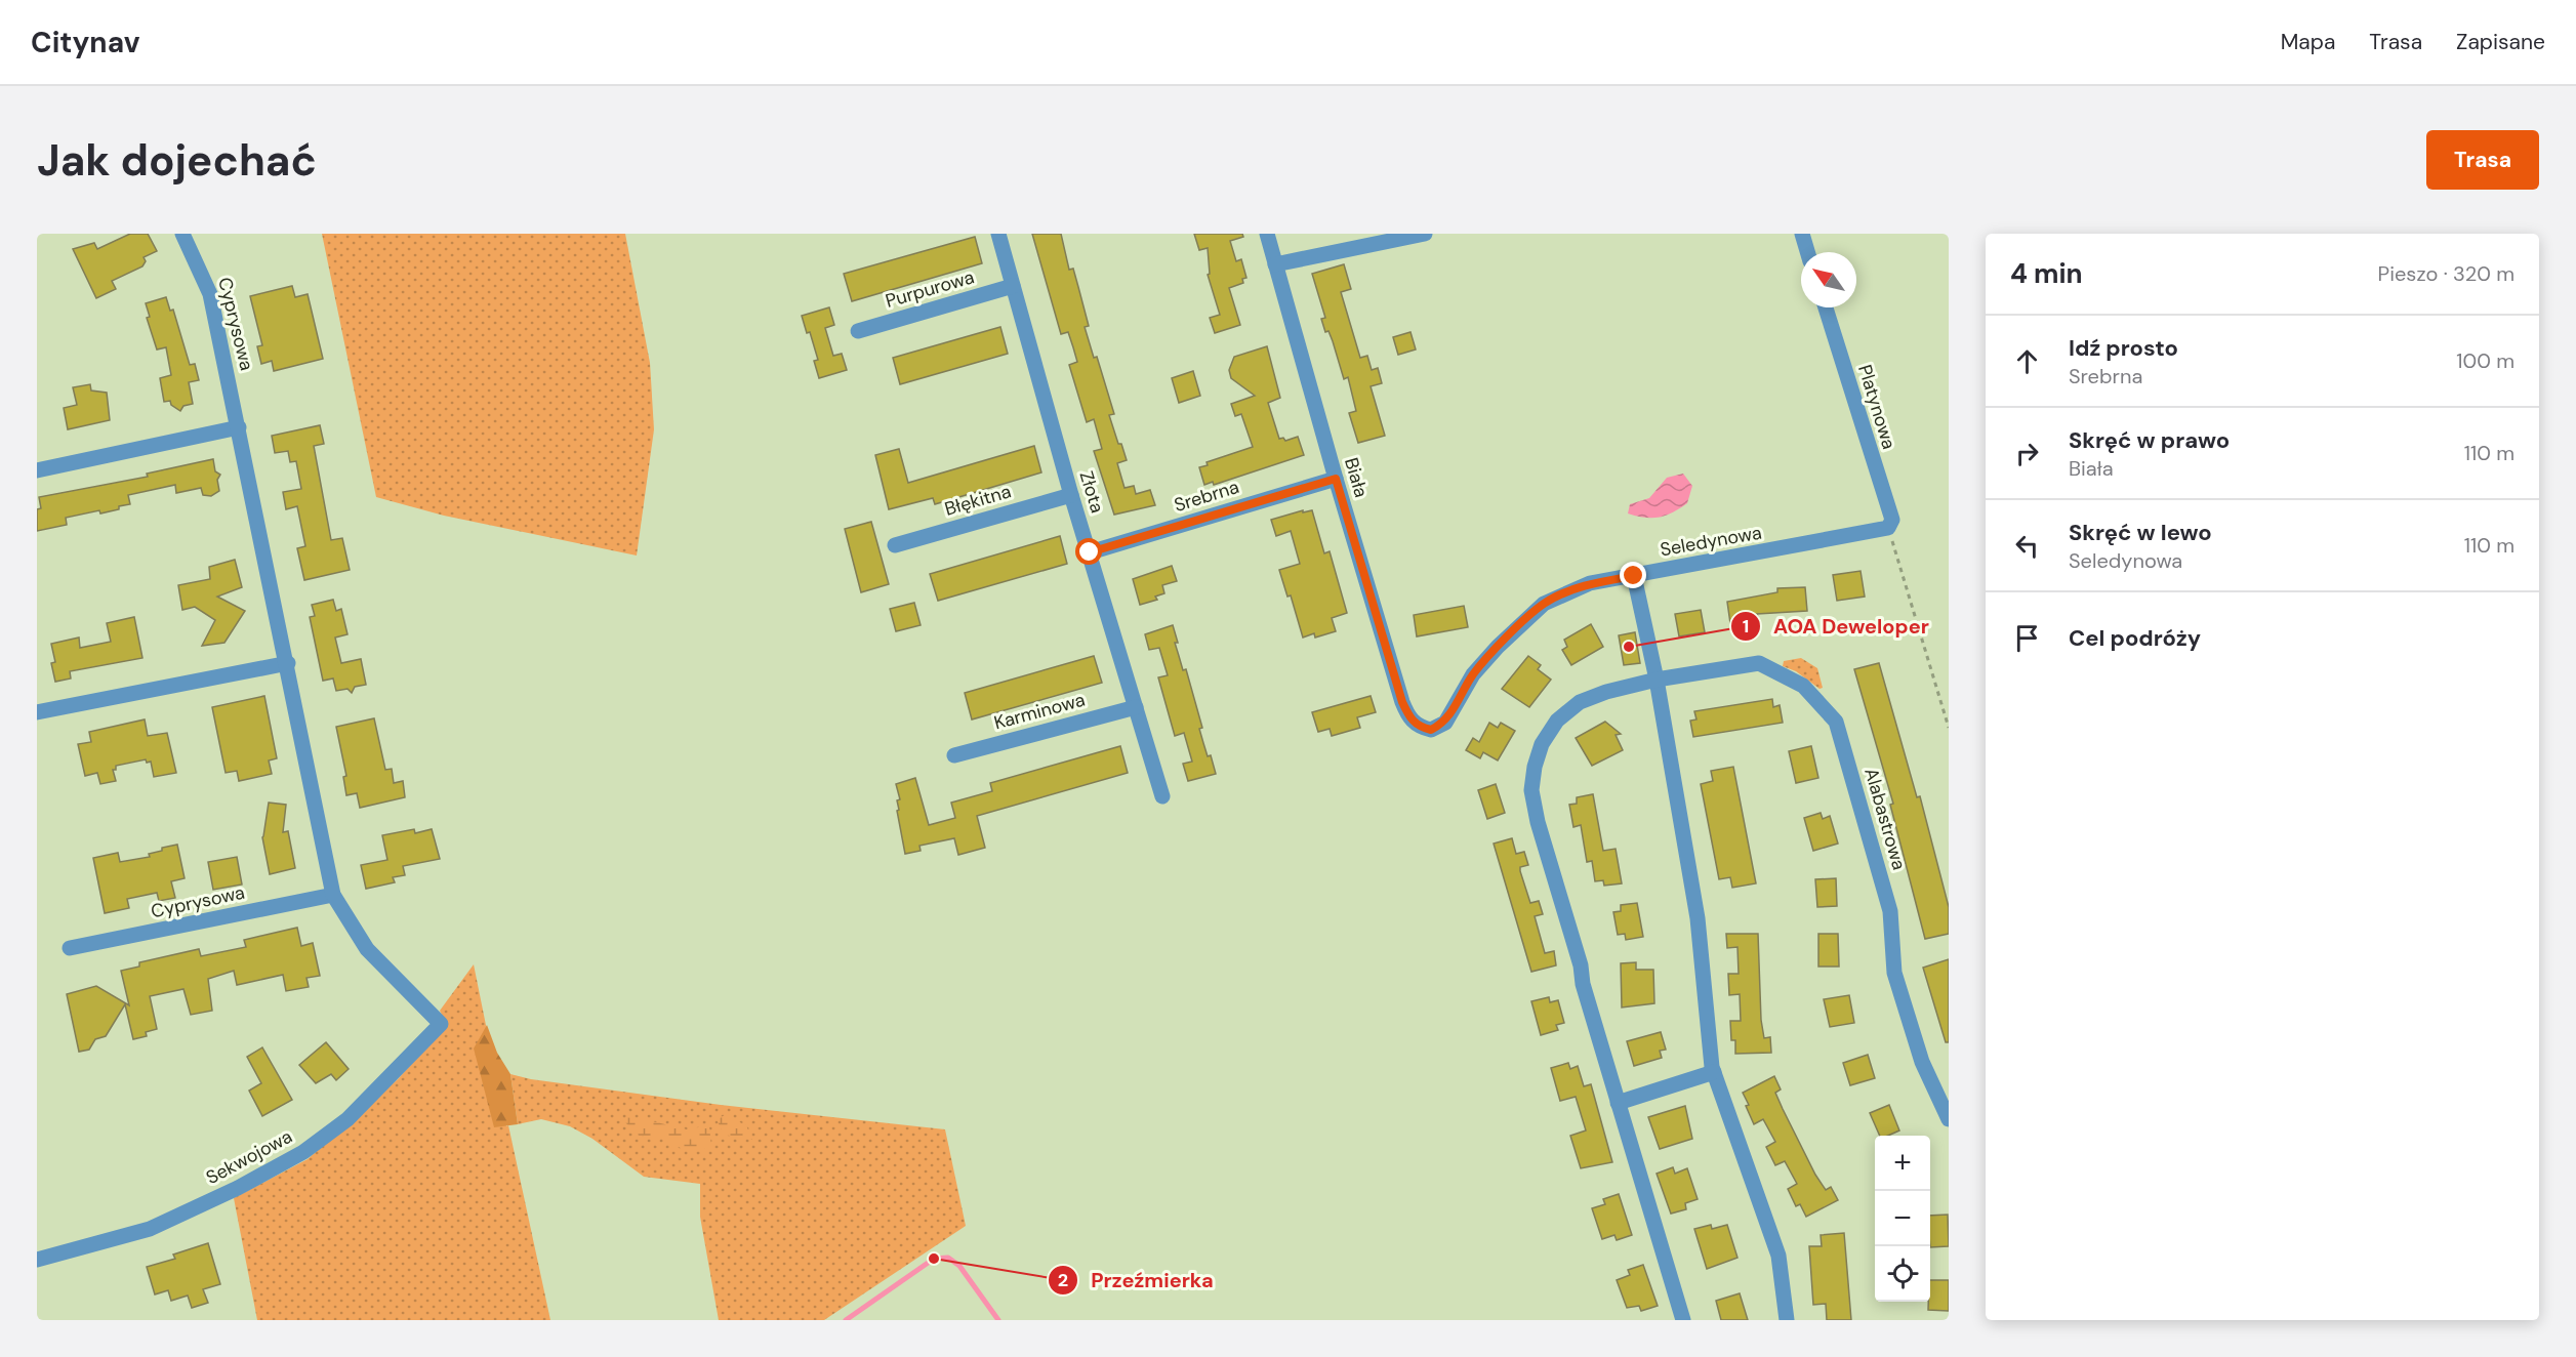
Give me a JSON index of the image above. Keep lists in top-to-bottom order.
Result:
{
  "streets": {
    "street": [
      "Purpurowa",
      "Cyprysowa",
      "Platynowa",
      "Biała",
      "Złota",
      "Srebrna",
      "Błękitna",
      "Seledynowa",
      "Karminowa",
      "Alabastrowa",
      "Sekwojowa"
    ]
  },
  "crossings": [
    ["Purpurowa", "Złota"],
    ["Cyprysowa", "Sekwojowa"],
    ["Platynowa", "Seledynowa"],
    ["Biała", "Srebrna"],
    ["Biała", "Seledynowa"],
    ["Złota", "Srebrna"],
    ["Złota", "Błękitna"],
    ["Złota", "Karminowa"]
  ],
  "places": ["AOA Deweloper", "Przeźmierka"],
  "north": "top left",
  "page": {
    "header": "Citynav",
    "nav": ["Mapa", "Trasa", "Zapisane"],
    "buttons": "Trasa",
    "title": "Jak dojechać",
    "heading": ["4 min", "Pieszo · 320 m"],
    "list": [
      ["Idź prosto", "Srebrna", "100 m"],
      ["Skręć w prawo", "Biała", "110 m"],
      ["Skręć w lewo", "Seledynowa", "110 m"],
      "Cel podróży"
    ],
    "map_buttons": ["+", "−"]
  }
}
